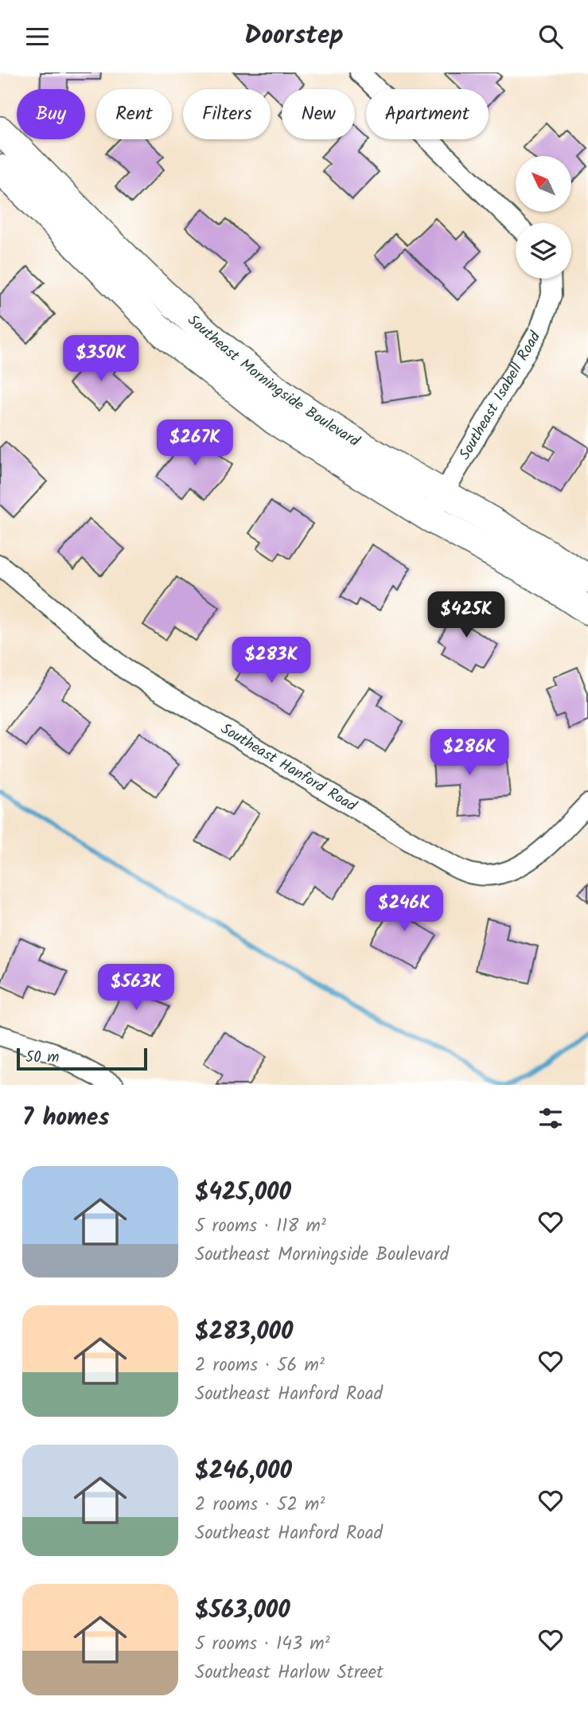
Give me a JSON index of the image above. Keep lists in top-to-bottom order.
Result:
{
  "streets": {
    "street": ["Southeast Morningside Boulevard", "Southeast Isabell Road", "Southeast Hanford Road"]
  },
  "crossings": [
    ["Southeast Morningside Boulevard", "Southeast Isabell Road"]
  ],
  "scale_bar": "50 m",
  "north": "top left",
  "page": {
    "header": "Doorstep",
    "chip": [
      "Buy",
      "Rent",
      "Filters",
      "New",
      "Apartment"
    ],
    "price": [
      "$350K",
      "$267K",
      "$425K",
      "$283K",
      "$286K",
      "$246K",
      "$563K"
    ],
    "scale": "50 m",
    "heading": "7 homes",
    "list": [
      {
        "name": "$425,000",
        "note": "5 rooms · 118 m² · Southeast Morningside Boulevard"
      },
      {
        "name": "$283,000",
        "note": "2 rooms · 56 m² · Southeast Hanford Road"
      },
      {
        "name": "$246,000",
        "note": "2 rooms · 52 m² · Southeast Hanford Road"
      },
      {
        "name": "$563,000",
        "note": "5 rooms · 143 m² · Southeast Harlow Street"
      }
    ]
  }
}
